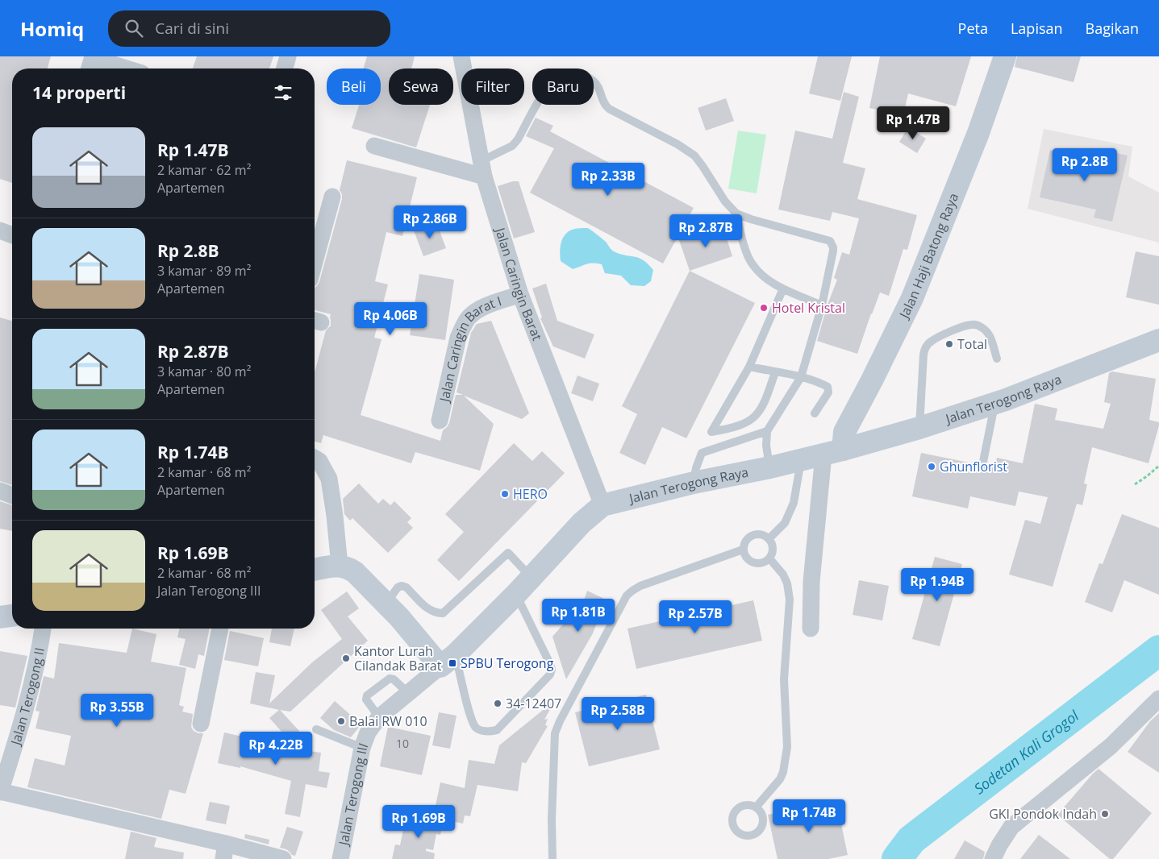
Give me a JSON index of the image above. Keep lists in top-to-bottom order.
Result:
{
  "streets": {
    "street": [
      "Jalan Haji Batong Raya",
      "Jalan Caringin Barat",
      "Jalan Caringin Barat I",
      "Jalan Terogong Raya",
      "Jalan Terogong II",
      "Jalan Terogong III"
    ]
  },
  "crossings": [
    ["Jalan Haji Batong Raya", "Jalan Terogong Raya"],
    ["Jalan Caringin Barat", "Jalan Caringin Barat I"],
    ["Jalan Caringin Barat", "Jalan Terogong Raya"],
    ["Jalan Terogong Raya", "Jalan Terogong III"]
  ],
  "water": ["Sodetan Kali Grogol"],
  "places": {
    "other": [
      "Hotel Kristal",
      "Total",
      "Ghunflorist",
      "HERO",
      "Kantor Lurah Cilandak Barat",
      "34-12407",
      "Balai RW 010",
      "GKI Pondok Indah"
    ],
    "transit": ["SPBU Terogong"]
  },
  "house_numbers": ["10"],
  "page": {
    "header": "Homiq",
    "search": "Cari di sini",
    "nav": ["Peta", "Lapisan", "Bagikan"],
    "chip": [
      "Beli",
      "Sewa",
      "Filter",
      "Baru"
    ],
    "heading": "14 properti",
    "price": [
      "Rp 1.47B",
      "Rp 2.8B",
      "Rp 2.33B",
      "Rp 2.86B",
      "Rp 2.87B",
      "Rp 4.06B",
      "Rp 1.94B",
      "Rp 1.81B",
      "Rp 2.57B",
      "Rp 3.55B",
      "Rp 2.58B",
      "Rp 4.22B",
      "Rp 1.74B",
      "Rp 1.69B"
    ],
    "list": [
      {
        "name": "Rp 1.47B",
        "note": "2 kamar · 62 m² · Apartemen"
      },
      {
        "name": "Rp 2.8B",
        "note": "3 kamar · 89 m² · Apartemen"
      },
      {
        "name": "Rp 2.87B",
        "note": "3 kamar · 80 m² · Apartemen"
      },
      {
        "name": "Rp 1.74B",
        "note": "2 kamar · 68 m² · Apartemen"
      },
      {
        "name": "Rp 1.69B",
        "note": "2 kamar · 68 m² · Jalan Terogong III"
      }
    ]
  }
}
